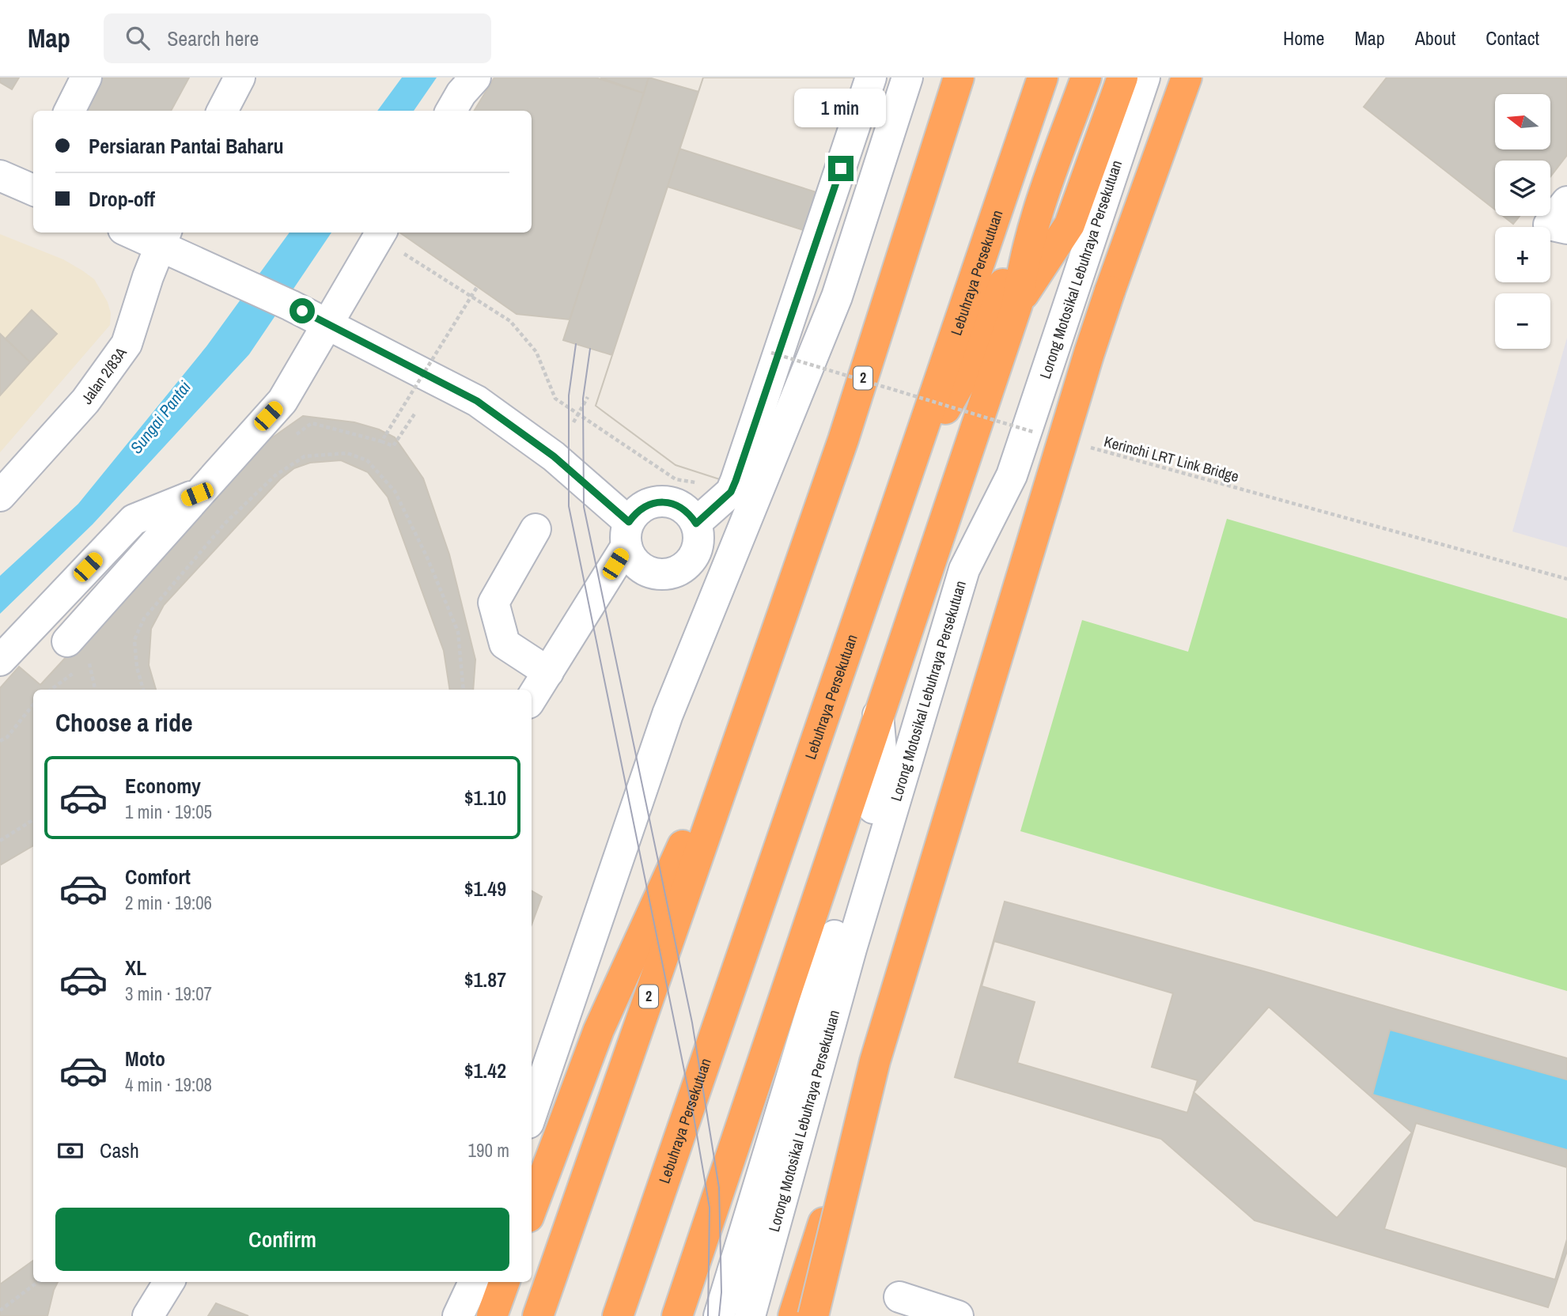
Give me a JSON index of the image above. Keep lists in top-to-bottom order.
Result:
{
  "streets": {
    "highway": ["Lebuhraya Persekutuan", "2"],
    "street": ["Lorong Motosikal Lebuhraya Persekutuan", "Jalan 2/83A"],
    "path": ["Kerinchi LRT Link Bridge"]
  },
  "water": ["Sungai Pantai"],
  "north": "left",
  "page": {
    "header": "Map",
    "search": "Search here",
    "nav": [
      "Home",
      "Map",
      "About",
      "Contact"
    ],
    "bubble": "1 min",
    "map_buttons": ["+", "−"],
    "banner": ["Persiaran Pantai Baharu", "Drop-off"],
    "heading": "Choose a ride",
    "list": [
      {
        "name": "Economy",
        "note": "1 min · 19:05",
        "value": "$1.10"
      },
      {
        "name": "Comfort",
        "note": "2 min · 19:06",
        "value": "$1.49"
      },
      {
        "name": "XL",
        "note": "3 min · 19:07",
        "value": "$1.87"
      },
      {
        "name": "Moto",
        "note": "4 min · 19:08",
        "value": "$1.42"
      }
    ],
    "pay": ["Cash", "190 m"],
    "buttons": "Confirm"
  }
}
